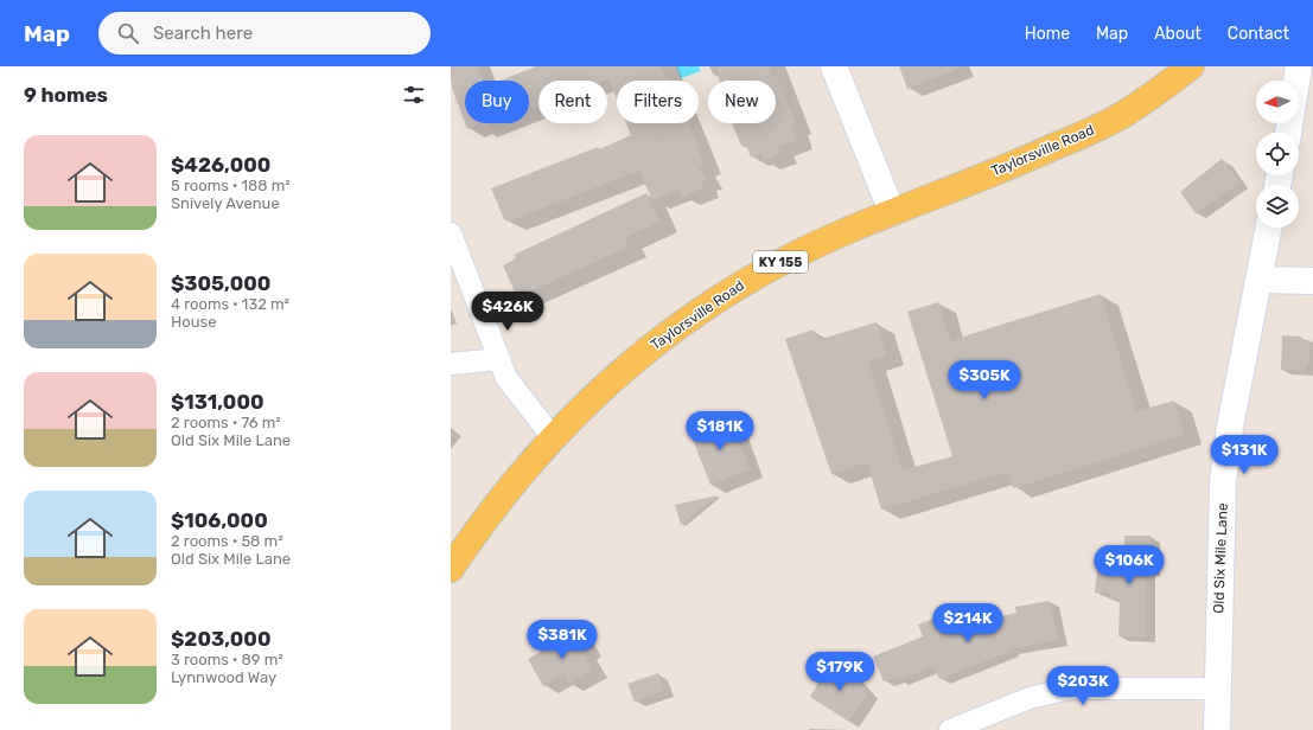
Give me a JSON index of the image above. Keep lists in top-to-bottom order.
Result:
{
  "streets": {
    "main road": ["Taylorsville Road", "KY 155"],
    "street": ["Old Six Mile Lane"]
  },
  "north": "left",
  "page": {
    "header": "Map",
    "search": "Search here",
    "nav": [
      "Home",
      "Map",
      "About",
      "Contact"
    ],
    "heading": "9 homes",
    "chip": [
      "Buy",
      "Rent",
      "Filters",
      "New"
    ],
    "list": [
      {
        "name": "$426,000",
        "note": "5 rooms · 188 m² · Snively Avenue"
      },
      {
        "name": "$305,000",
        "note": "4 rooms · 132 m² · House"
      },
      {
        "name": "$131,000",
        "note": "2 rooms · 76 m² · Old Six Mile Lane"
      },
      {
        "name": "$106,000",
        "note": "2 rooms · 58 m² · Old Six Mile Lane"
      },
      {
        "name": "$203,000",
        "note": "3 rooms · 89 m² · Lynnwood Way"
      }
    ],
    "price": [
      "$426K",
      "$305K",
      "$181K",
      "$131K",
      "$106K",
      "$214K",
      "$381K",
      "$179K",
      "$203K"
    ]
  }
}
